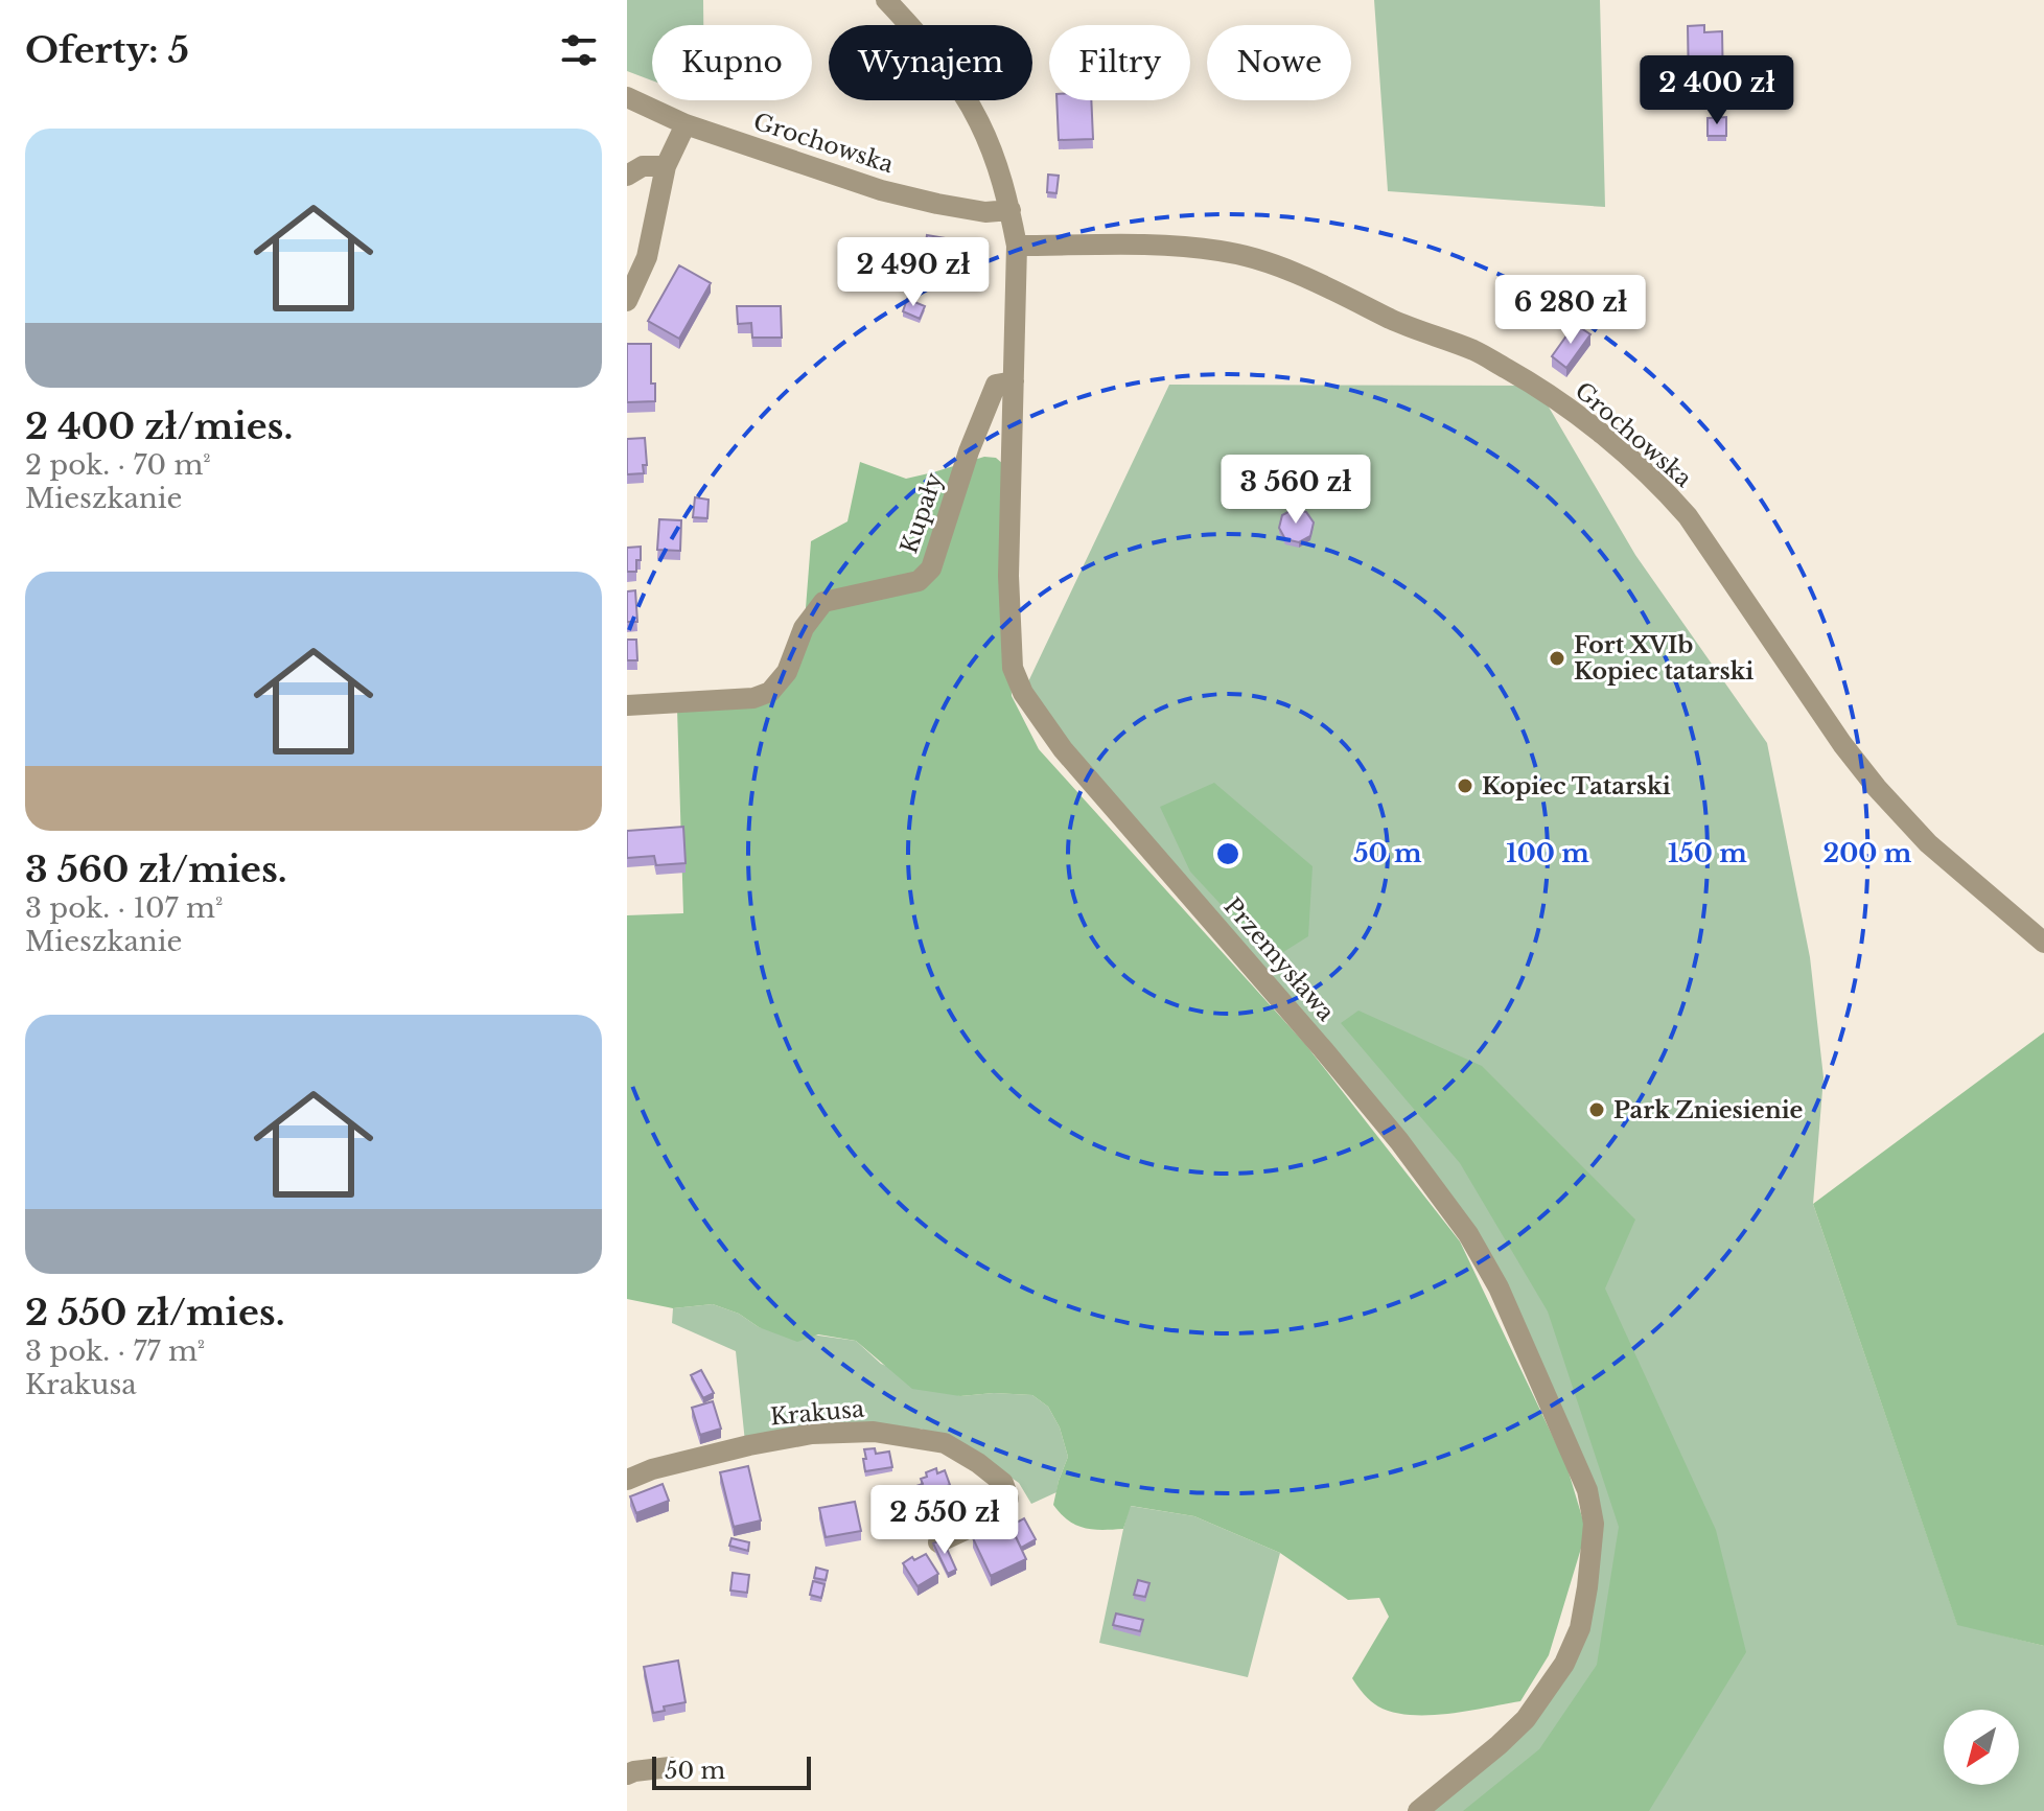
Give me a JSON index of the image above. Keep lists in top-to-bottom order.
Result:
{
  "streets": {
    "street": [
      "Grochowska",
      "Kupały",
      "Przemysława",
      "Krakusa"
    ]
  },
  "crossings": [
    ["Grochowska", "Przemysława"],
    ["Kupały", "Przemysława"]
  ],
  "places": ["Fort XVIb Kopiec tatarski", "Kopiec Tatarski", "Park Zniesienie"],
  "scale_bar": "50 m",
  "north": "bottom left",
  "page": {
    "heading": "Oferty: 5",
    "chip": [
      "Kupno",
      "Wynajem",
      "Filtry",
      "Nowe"
    ],
    "price": [
      "2 400 zł",
      "2 490 zł",
      "6 280 zł",
      "3 560 zł",
      "2 550 zł"
    ],
    "list": [
      {
        "name": "2 400 zł/mies.",
        "note": "2 pok. · 70 m² · Mieszkanie"
      },
      {
        "name": "3 560 zł/mies.",
        "note": "3 pok. · 107 m² · Mieszkanie"
      },
      {
        "name": "2 550 zł/mies.",
        "note": "3 pok. · 77 m² · Krakusa"
      }
    ],
    "scale": "50 m"
  },
  "rings": [
    "50 m",
    "100 m",
    "150 m",
    "200 m"
  ]
}
